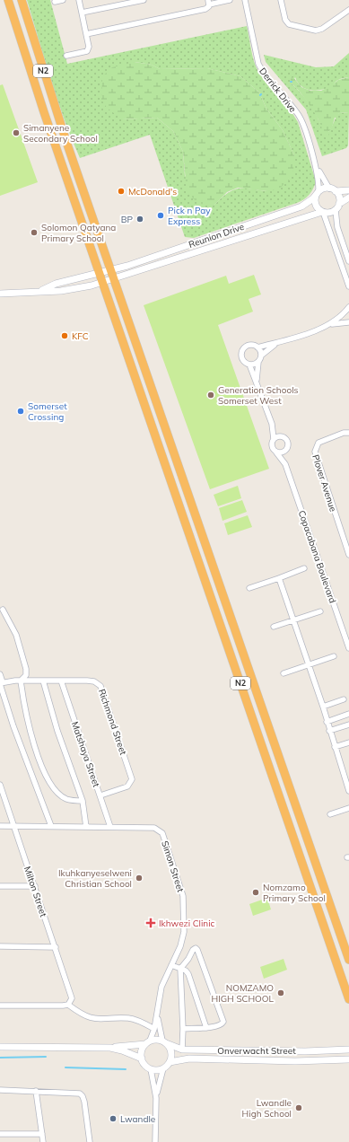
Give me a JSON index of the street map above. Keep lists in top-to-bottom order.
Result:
{
  "streets": {
    "highway": ["N2"],
    "street": [
      "Derrick Drive",
      "Reunion Drive",
      "Plover Avenue",
      "Copacabana Boulevard",
      "Richmond Street",
      "Matshaya Street",
      "Simon Street",
      "Milton Street",
      "Onverwacht Street"
    ]
  },
  "crossings": [
    ["N2", "Reunion Drive"],
    ["Derrick Drive", "Reunion Drive"],
    ["Richmond Street", "Matshaya Street"],
    ["Matshaya Street", "Simon Street"],
    ["Simon Street", "Milton Street"],
    ["Simon Street", "Onverwacht Street"]
  ],
  "places": {
    "other": [
      "Simanyene Secondary School",
      "McDonald's",
      "Pick n Pay Express",
      "BP",
      "Solomon Qatyana Primary School",
      "KFC",
      "Generation Schools Somerset West",
      "Somerset Crossing",
      "Ikuhkanyeselweni Christian School",
      "Nomzamo Primary School",
      "NOMZAMO HIGH SCHOOL",
      "Lwandle High School",
      "Lwandle"
    ],
    "health": ["Ikhwezi Clinic"]
  }
}
